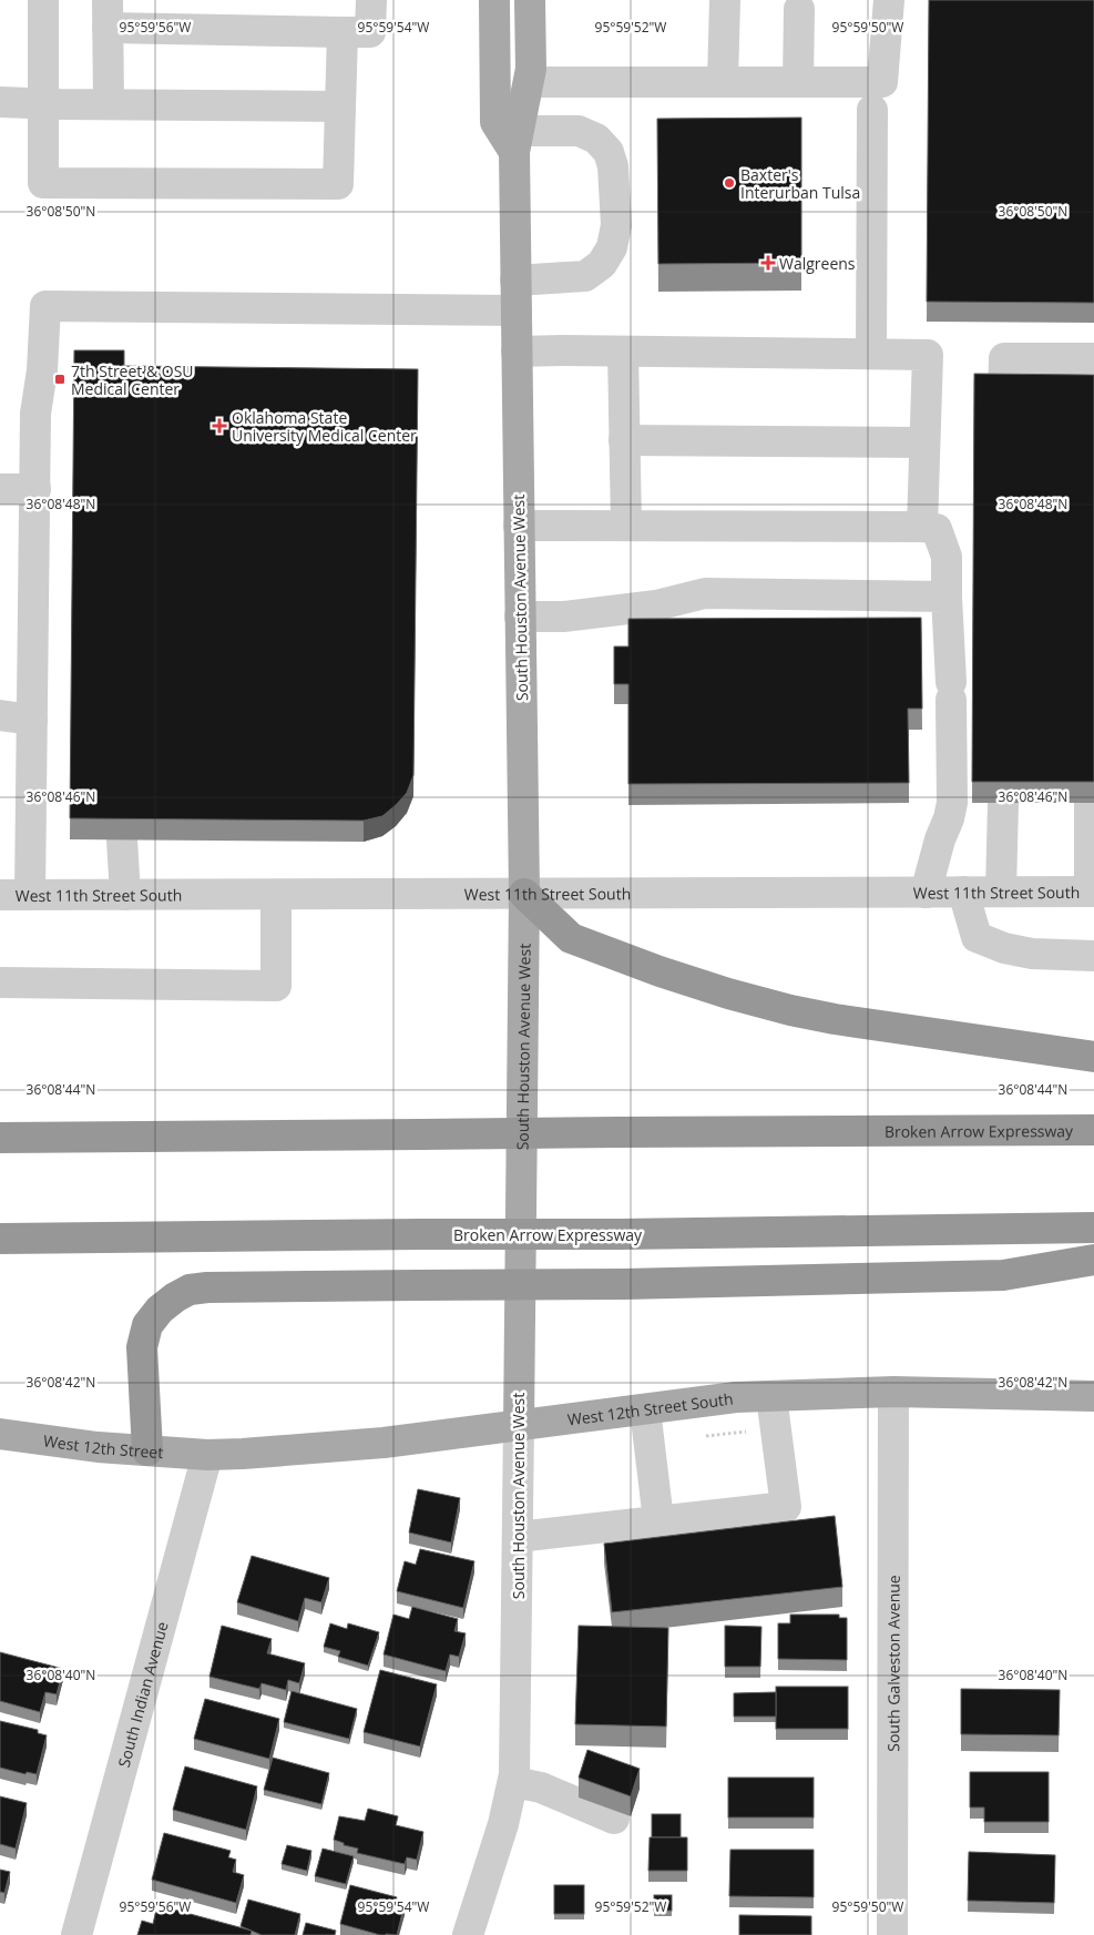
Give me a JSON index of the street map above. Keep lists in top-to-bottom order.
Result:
{
  "streets": {
    "highway": ["Broken Arrow Expressway"],
    "main road": ["South Houston Avenue West", "West 12th Street South", "West 12th Street"],
    "street": ["West 11th Street South", "South Galveston Avenue", "South Indian Avenue"]
  },
  "crossings": [
    ["South Houston Avenue West", "West 11th Street South"],
    ["South Houston Avenue West", "West 12th Street South"],
    ["West 12th Street South", "West 12th Street"],
    ["West 12th Street South", "South Galveston Avenue"],
    ["West 12th Street South", "South Indian Avenue"],
    ["West 12th Street", "South Indian Avenue"]
  ],
  "places": {
    "other": ["Baxter's Interurban Tulsa"],
    "health": ["Walgreens", "Oklahoma State University Medical Center"],
    "transit": ["7th Street & OSU Medical Center"]
  },
  "coordinates": [
    "95°59'56\"W",
    "95°59'54\"W",
    "95°59'52\"W",
    "95°59'50\"W",
    "36°08'50\"N",
    "36°08'48\"N",
    "36°08'46\"N",
    "36°08'44\"N",
    "36°08'42\"N",
    "36°08'40\"N"
  ]
}
